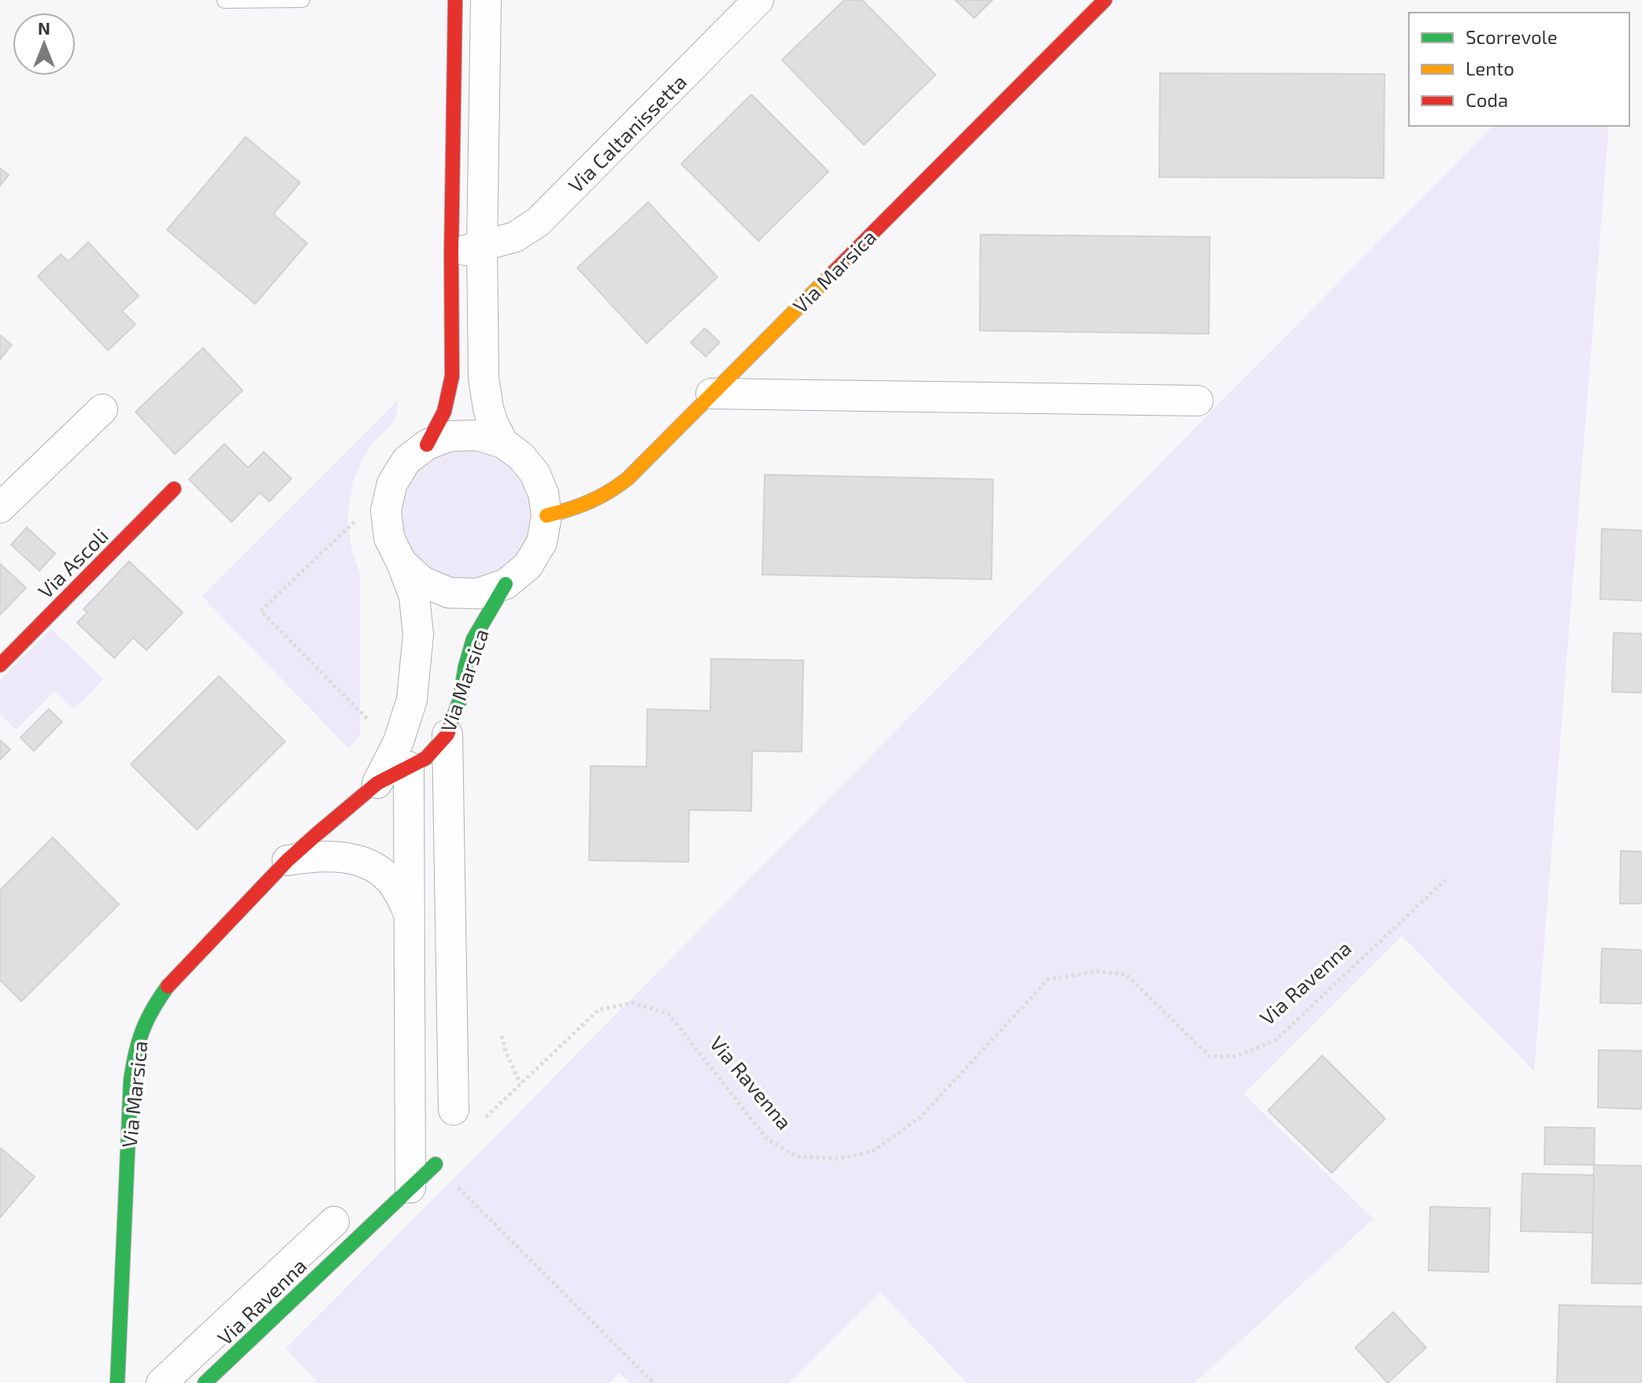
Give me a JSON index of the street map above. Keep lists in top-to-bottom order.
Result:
{
  "streets": {
    "street": [
      "Via Caltanissetta",
      "Via Marsica",
      "Via Ascoli",
      "Via Ravenna"
    ]
  },
  "legend": ["Scorrevole", "Lento", "Coda"],
  "north": "top"
}
